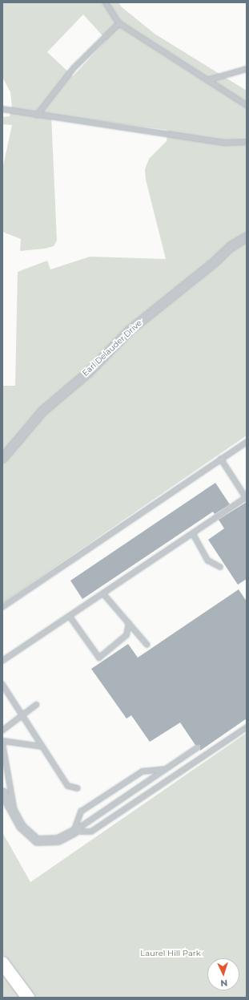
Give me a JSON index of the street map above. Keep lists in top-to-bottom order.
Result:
{
  "streets": {
    "street": ["Earl Delauder Drive"]
  },
  "parks": ["Laurel Hill Park"],
  "north": "bottom"
}
